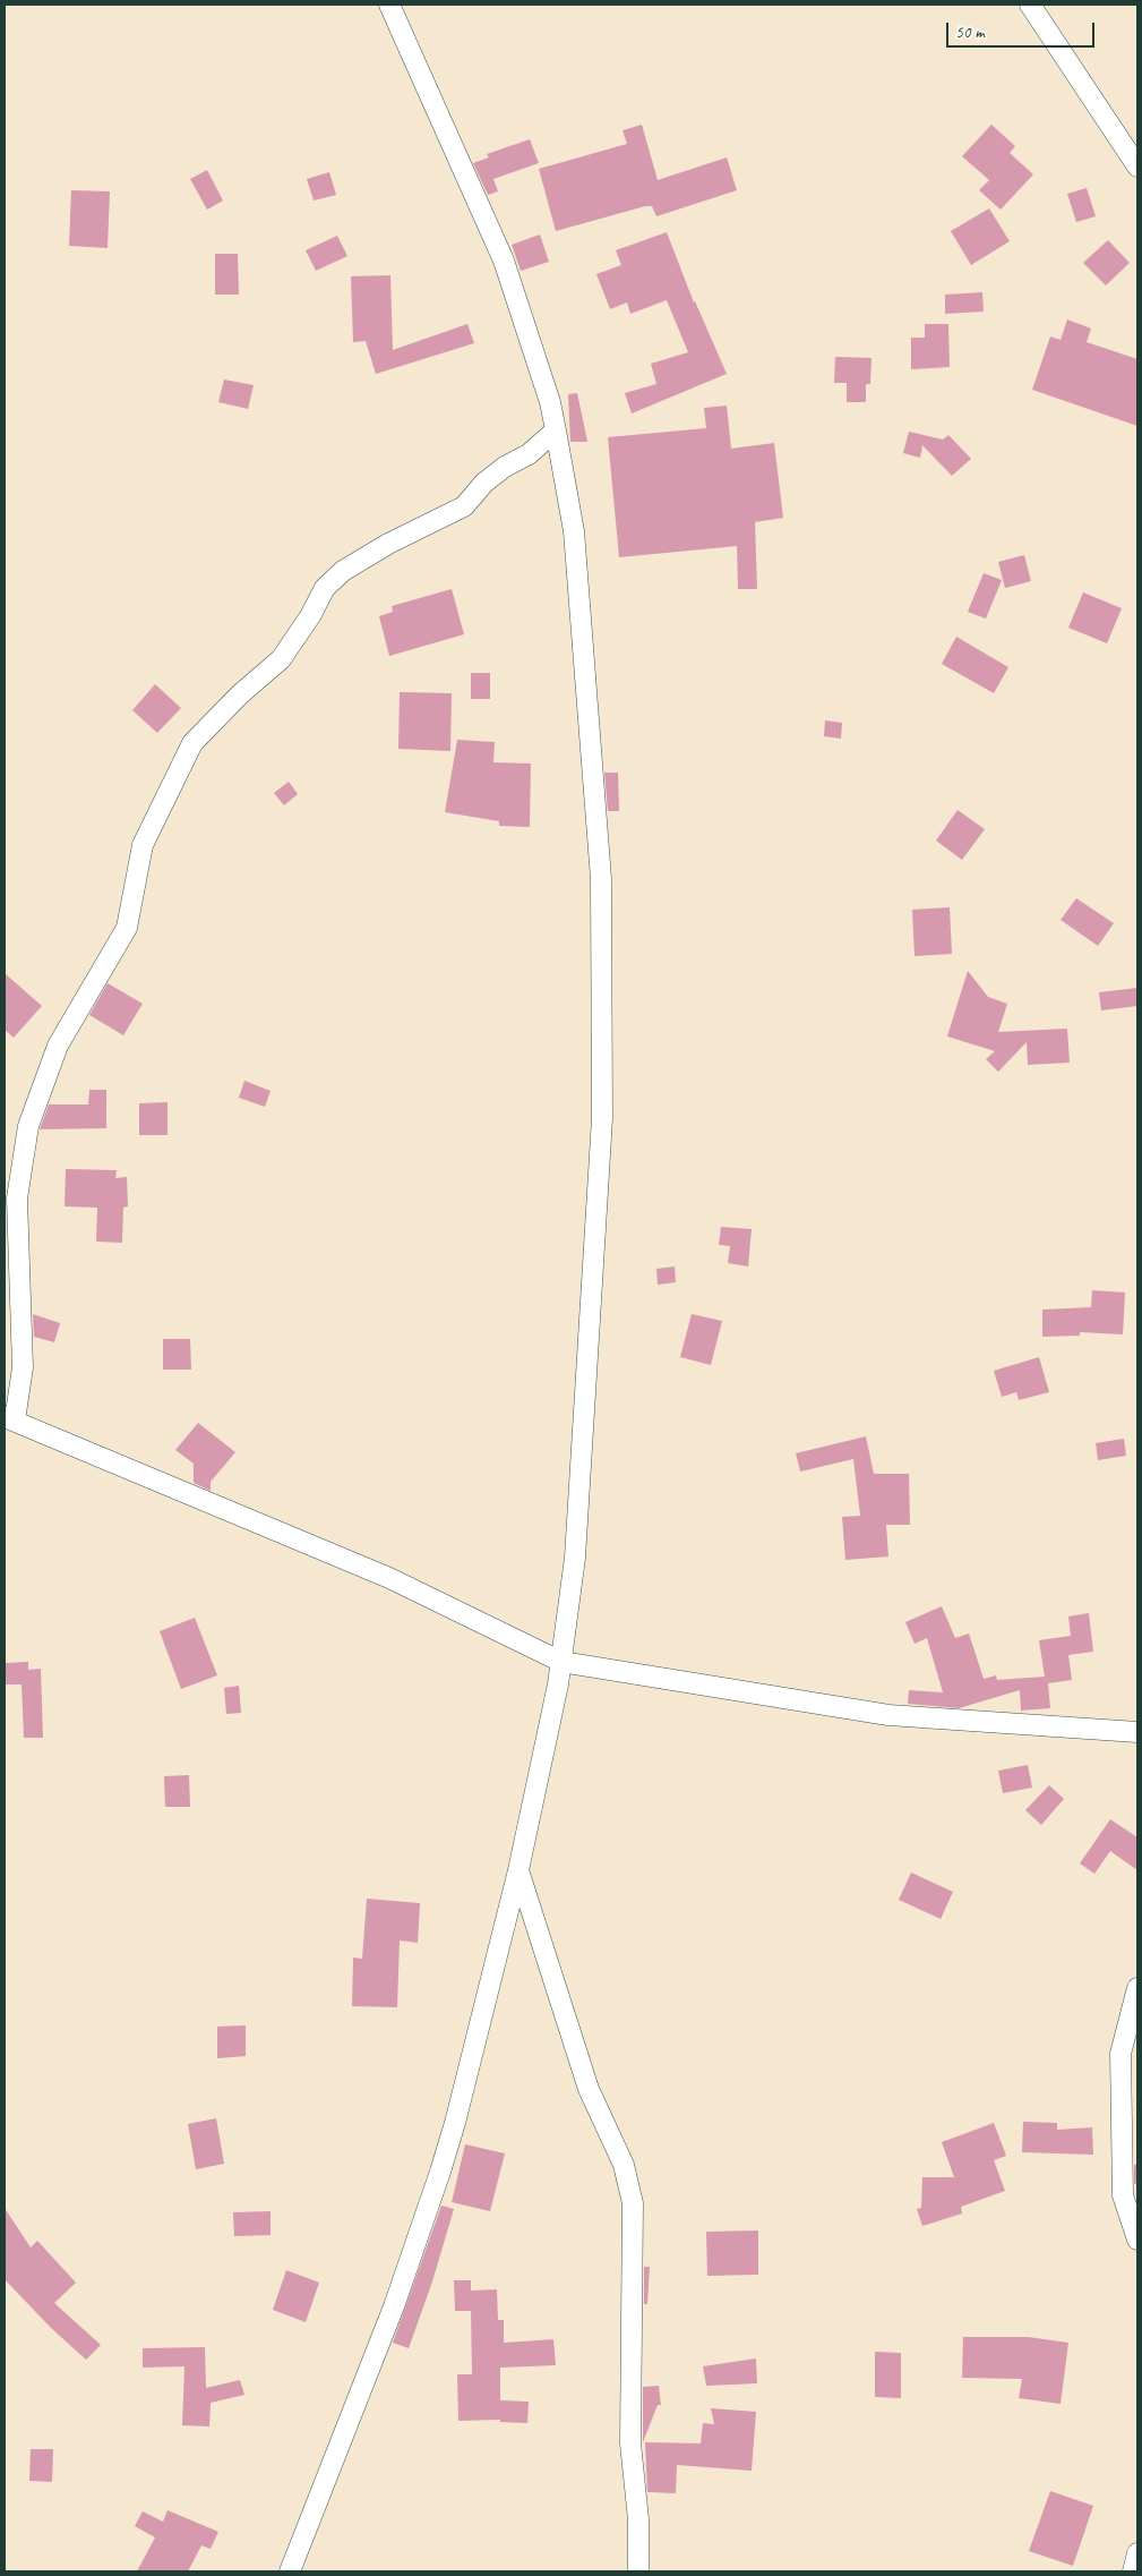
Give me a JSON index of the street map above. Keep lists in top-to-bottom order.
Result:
{
  "scale_bar": "50 m"
}
